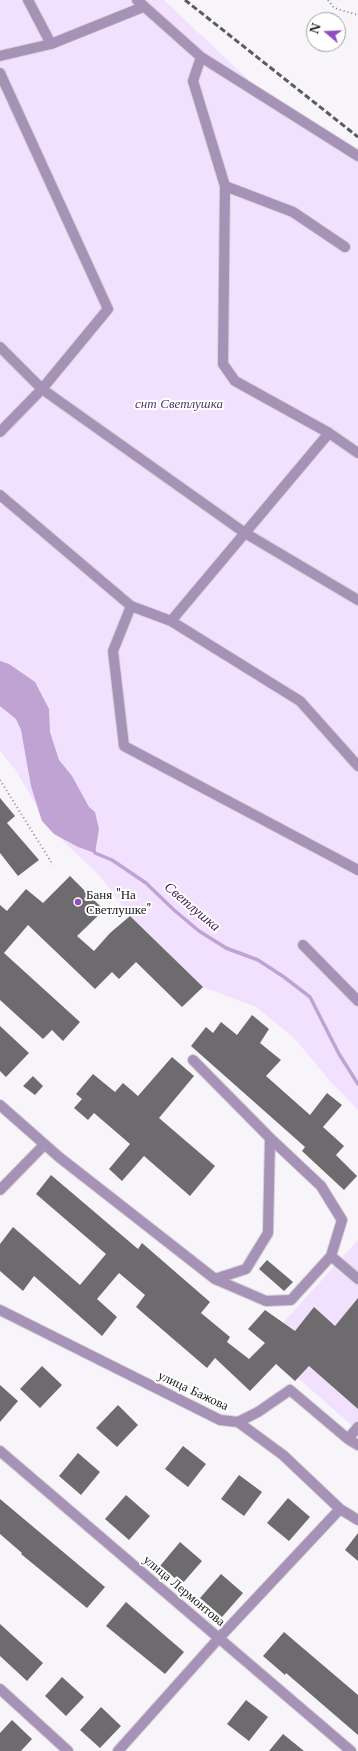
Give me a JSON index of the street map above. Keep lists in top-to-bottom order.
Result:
{
  "streets": {
    "street": ["улица Бажова", "улица Лермонтова"]
  },
  "water": ["Светлушка"],
  "parks": ["снт Светлушка"],
  "places": ["Баня \"На Светлушке\""],
  "north": "left"
}
